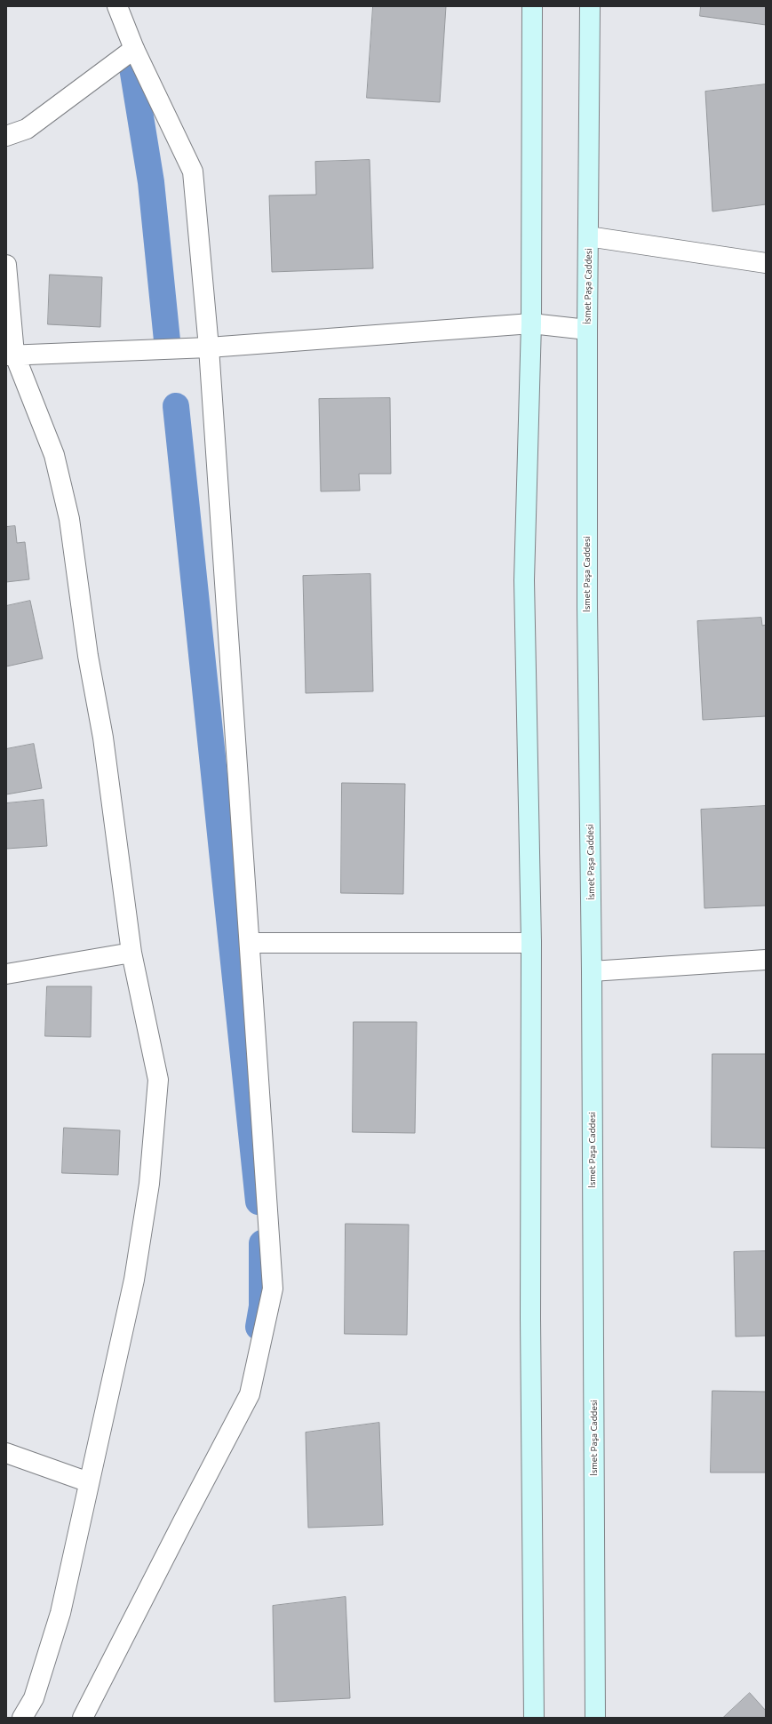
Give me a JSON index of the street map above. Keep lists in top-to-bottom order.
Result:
{
  "streets": {
    "main road": ["İsmet Paşa Caddesi"]
  }
}
